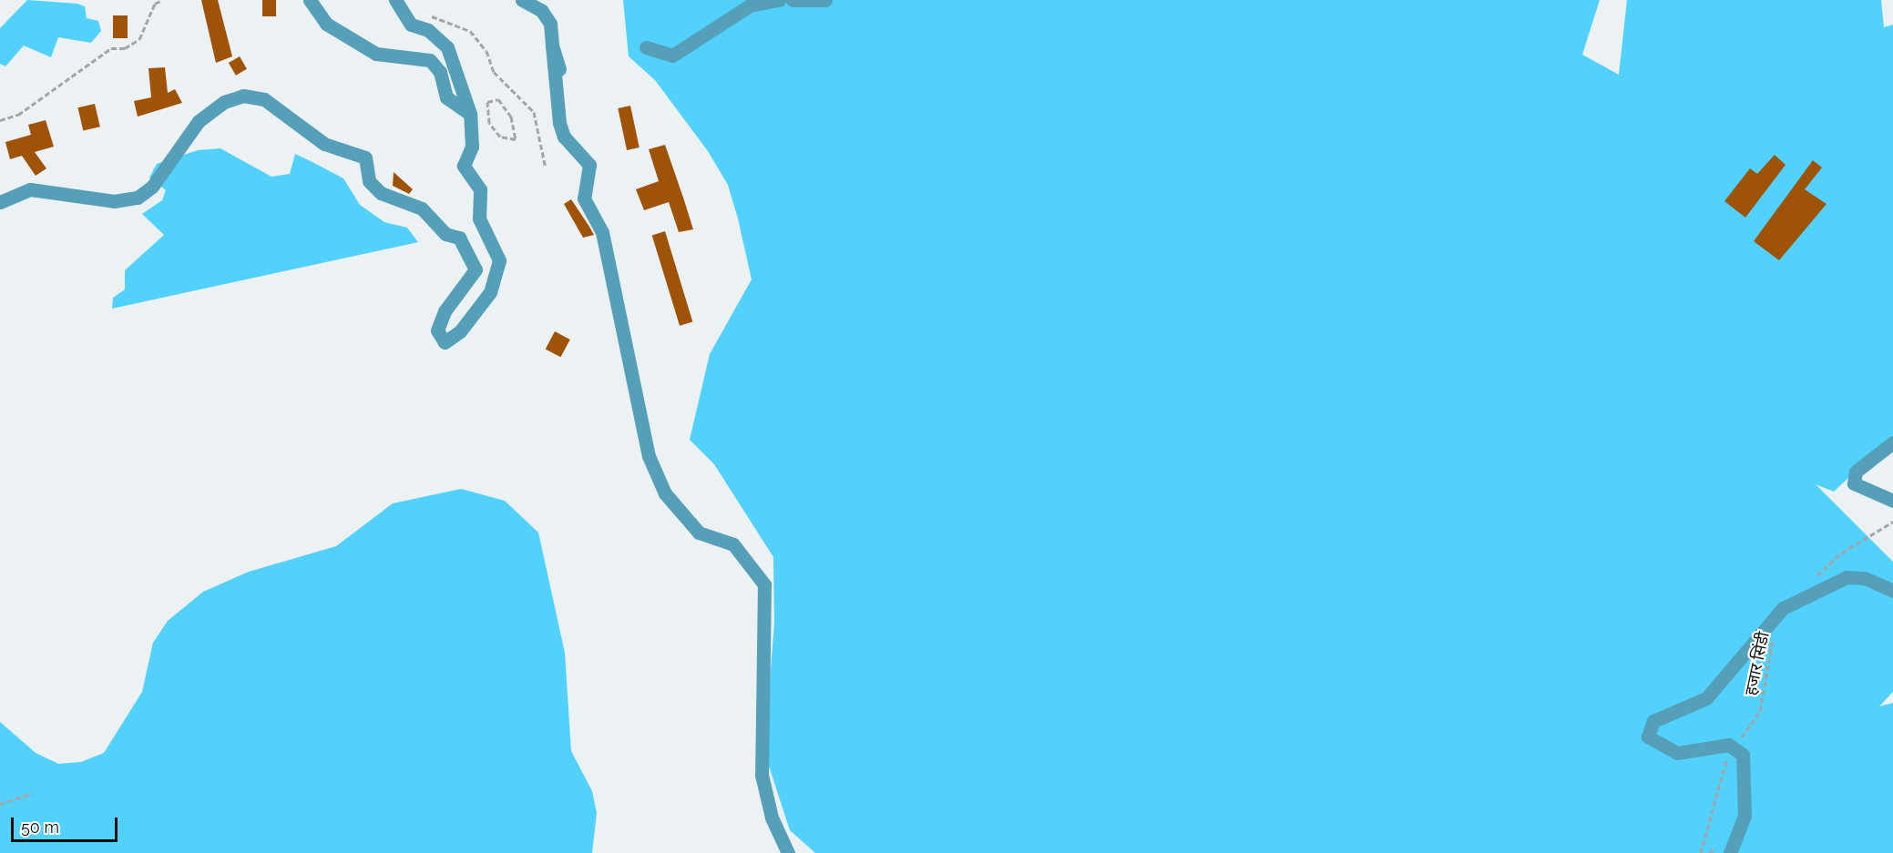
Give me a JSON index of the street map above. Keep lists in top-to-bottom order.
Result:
{
  "streets": {
    "path": ["हजार सिंडी"]
  },
  "scale_bar": "50 m"
}
